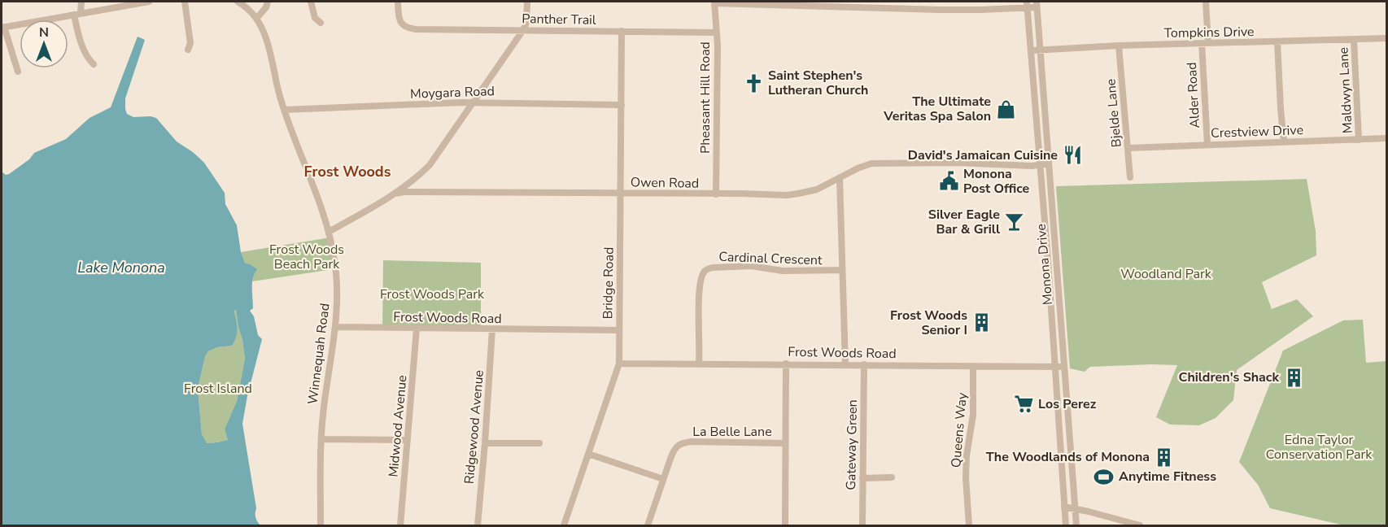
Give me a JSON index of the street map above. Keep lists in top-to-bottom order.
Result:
{
  "streets": {
    "street": [
      "Panther Trail",
      "Tompkins Drive",
      "Maldwyn Lane",
      "Moygara Road",
      "Alder Road",
      "Pheasant Hill Road",
      "Bjelde Lane",
      "Crestview Drive",
      "Owen Road",
      "Cardinal Crescent",
      "Monona Drive",
      "Bridge Road",
      "Frost Woods Road",
      "Winnequah Road",
      "Midwood Avenue",
      "Ridgewood Avenue",
      "Queens Way",
      "La Belle Lane",
      "Gateway Green"
    ]
  },
  "crossings": [
    ["Panther Trail", "Pheasant Hill Road"],
    ["Panther Trail", "Bridge Road"],
    ["Tompkins Drive", "Maldwyn Lane"],
    ["Tompkins Drive", "Alder Road"],
    ["Tompkins Drive", "Bjelde Lane"],
    ["Tompkins Drive", "Monona Drive"],
    ["Maldwyn Lane", "Crestview Drive"],
    ["Moygara Road", "Bridge Road"],
    ["Moygara Road", "Winnequah Road"],
    ["Alder Road", "Crestview Drive"],
    ["Pheasant Hill Road", "Owen Road"],
    ["Bjelde Lane", "Crestview Drive"],
    ["Owen Road", "Monona Drive"],
    ["Owen Road", "Bridge Road"],
    ["Owen Road", "Winnequah Road"],
    ["Cardinal Crescent", "Frost Woods Road"],
    ["Monona Drive", "Frost Woods Road"],
    ["Bridge Road", "Frost Woods Road"],
    ["Frost Woods Road", "Winnequah Road"],
    ["Frost Woods Road", "Midwood Avenue"],
    ["Frost Woods Road", "Ridgewood Avenue"],
    ["Frost Woods Road", "Queens Way"],
    ["Frost Woods Road", "Gateway Green"]
  ],
  "districts": ["Frost Woods"],
  "water": ["Lake Monona"],
  "parks": [
    "Frost Woods Beach Park",
    "Woodland Park",
    "Frost Woods Park",
    "Frost Island",
    "Edna Taylor Conservation Park"
  ],
  "places": {
    "church": ["Saint Stephen's Lutheran Church"],
    "shop": ["The Ultimate Veritas Spa Salon"],
    "restaurant": ["David's Jamaican Cuisine"],
    "public building": ["Monona Post Office"],
    "bar": ["Silver Eagle Bar & Grill"],
    "building": ["Frost Woods Senior I", "Children's Shack", "The Woodlands of Monona"],
    "supermarket": ["Los Perez"],
    "sports": ["Anytime Fitness"]
  },
  "north": "top"
}
